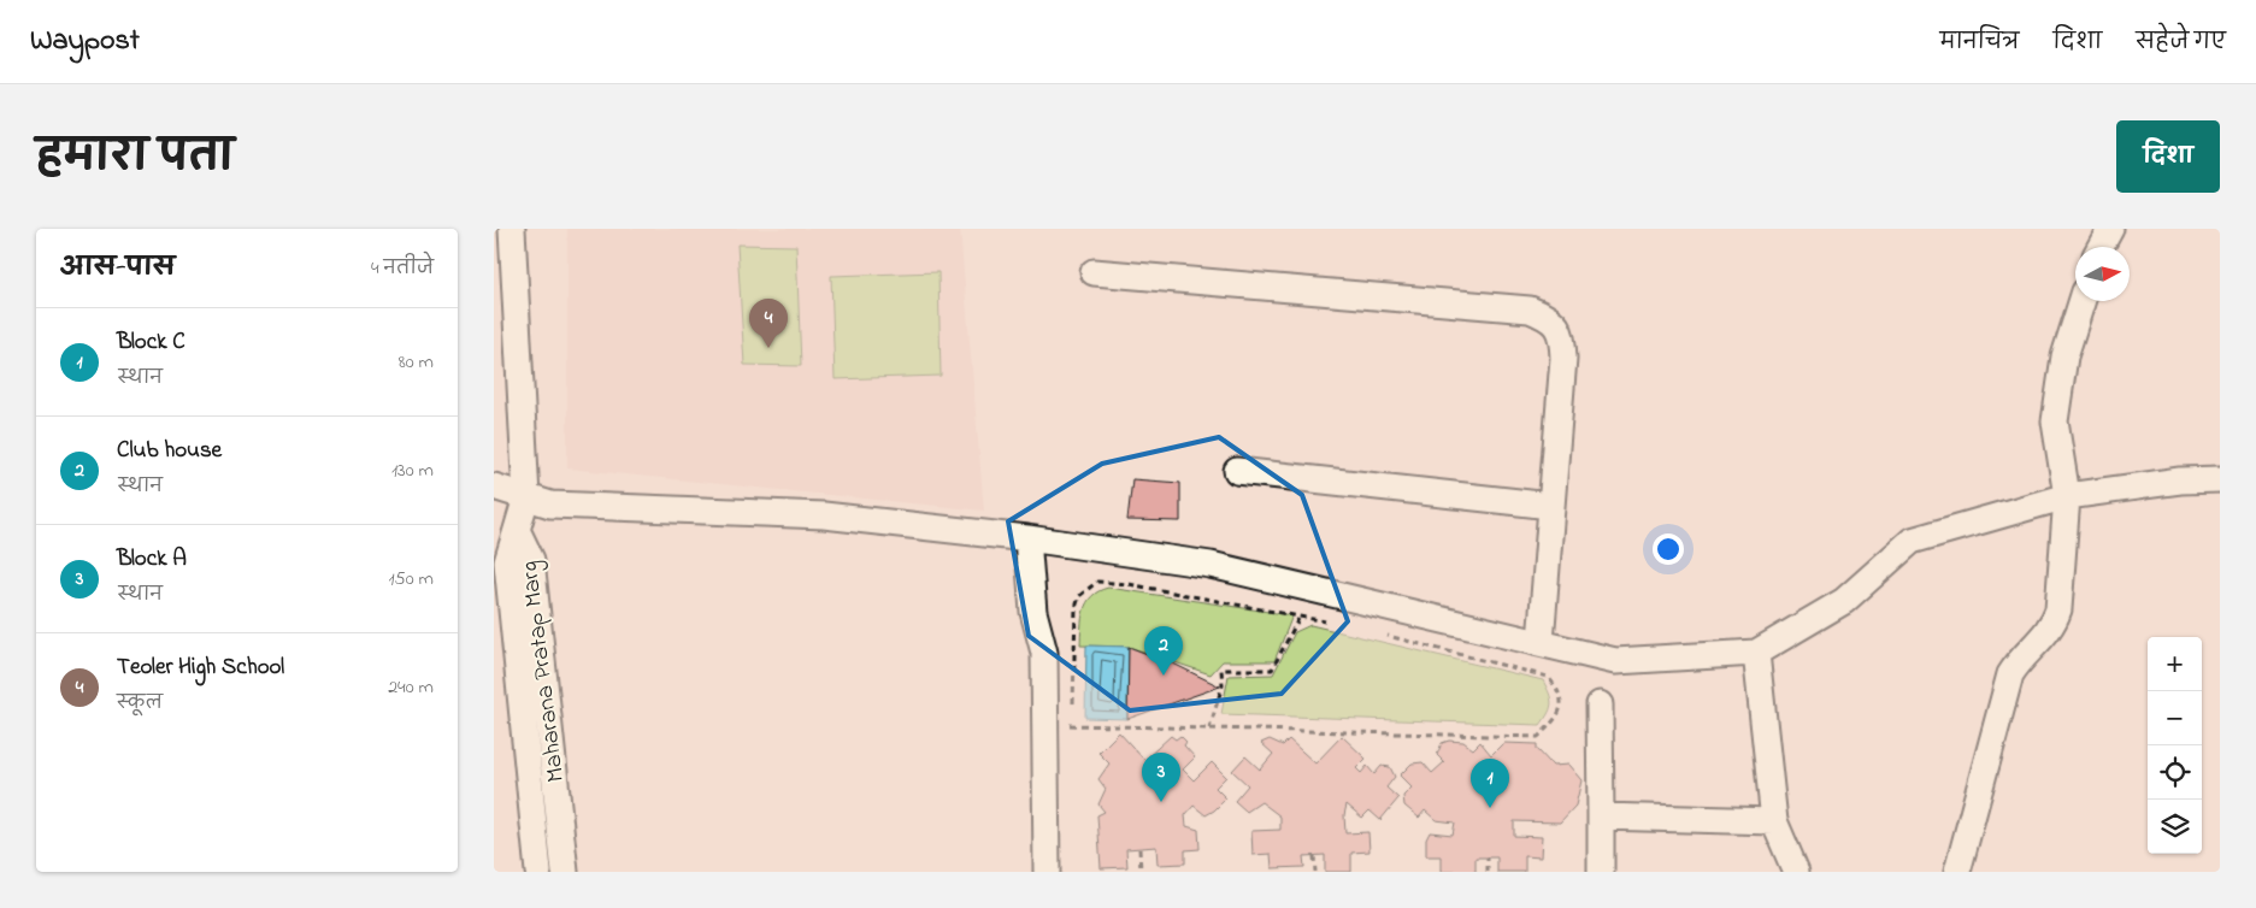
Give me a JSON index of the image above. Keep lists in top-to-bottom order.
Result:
{
  "streets": {
    "street": ["Maharana Pratap Marg"]
  },
  "north": "right",
  "page": {
    "header": "Waypost",
    "nav": ["मानचित्र", "दिशा", "सहेजे गए"],
    "title": "हमारा पता",
    "buttons": "दिशा",
    "heading": ["आस-पास", "4 नतीजे"],
    "pins": [
      "4",
      "2",
      "3",
      "1"
    ],
    "list": [
      {
        "mark": "1",
        "name": "Block C",
        "note": "स्थान",
        "value": "80 m"
      },
      {
        "mark": "2",
        "name": "Club house",
        "note": "स्थान",
        "value": "130 m"
      },
      {
        "mark": "3",
        "name": "Block A",
        "note": "स्थान",
        "value": "150 m"
      },
      {
        "mark": "4",
        "name": "Teoler High School",
        "note": "स्कूल",
        "value": "240 m"
      }
    ],
    "map_buttons": ["+", "−"]
  }
}
